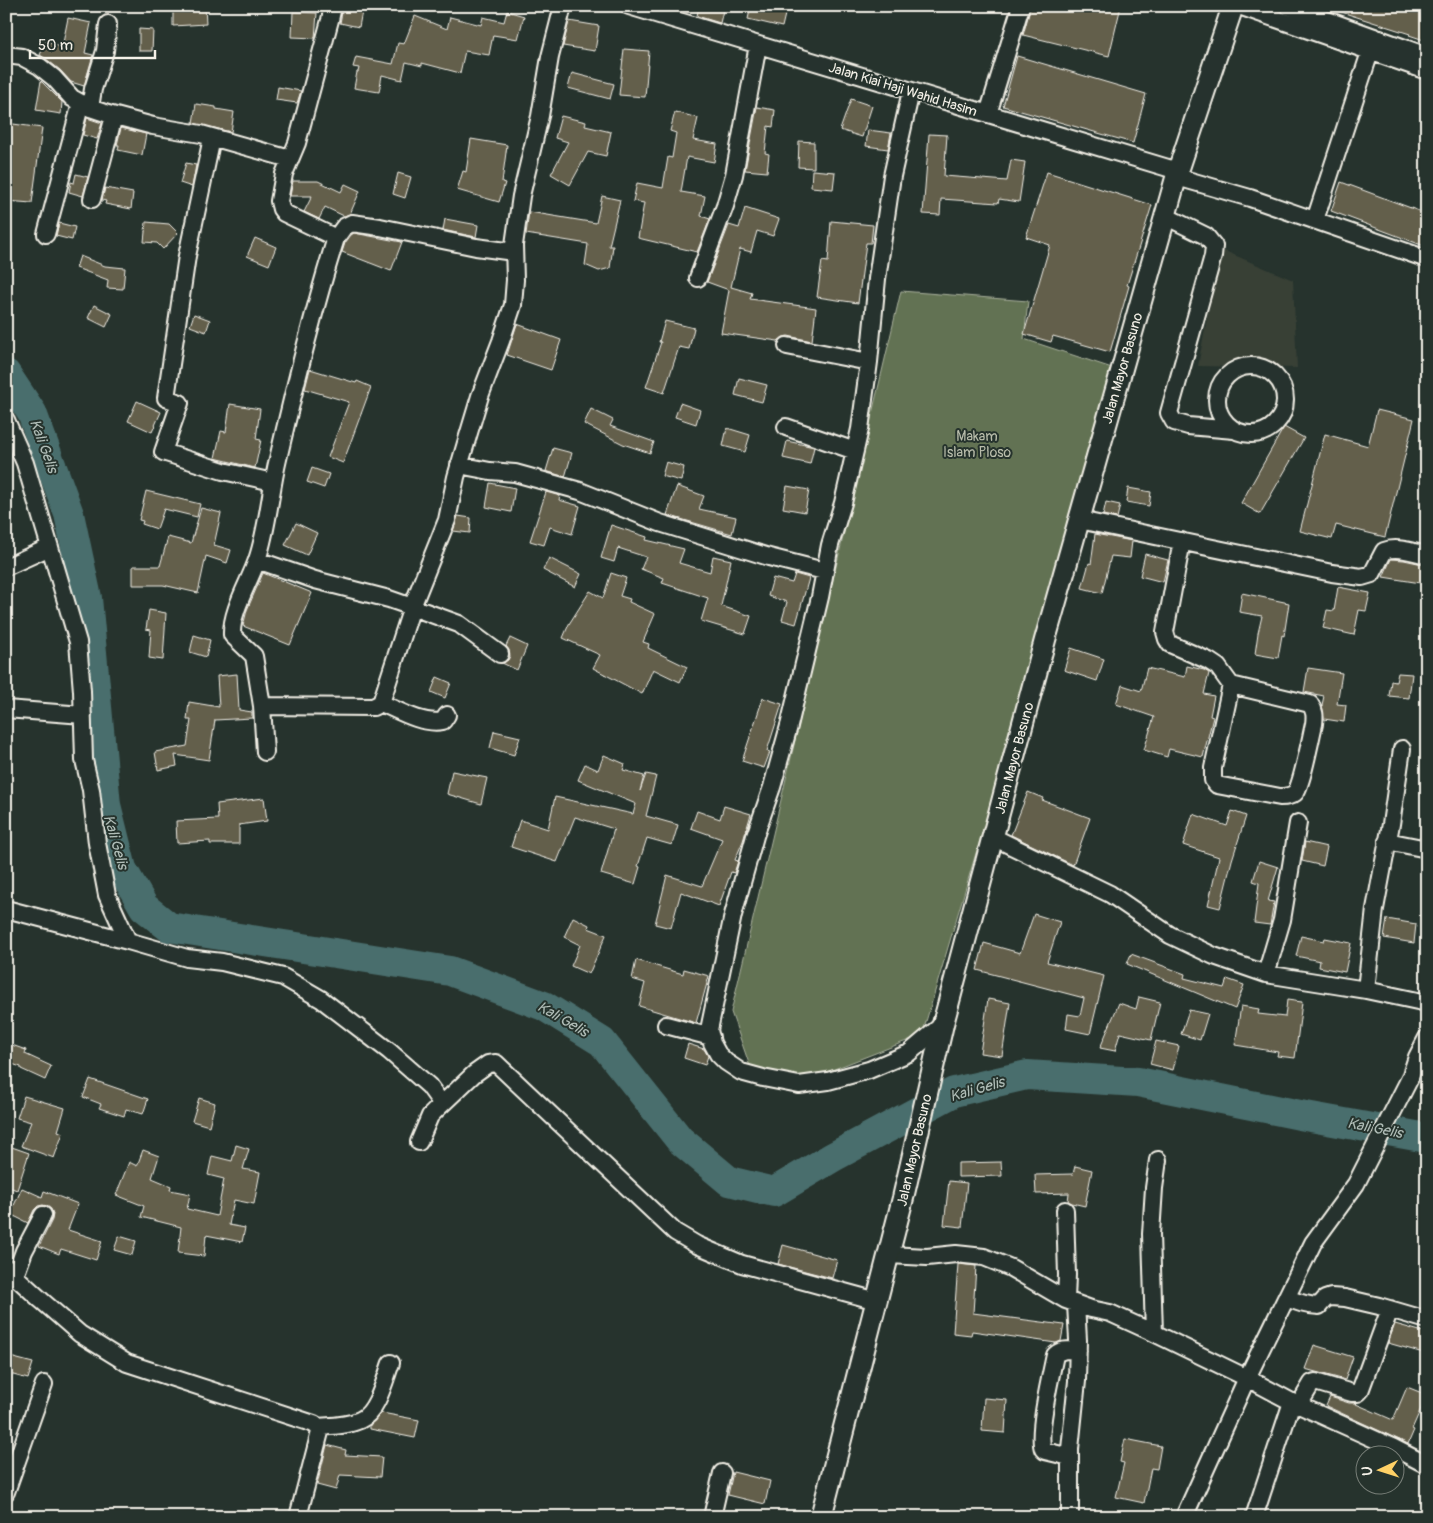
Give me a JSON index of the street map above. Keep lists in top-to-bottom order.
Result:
{
  "streets": {
    "main road": ["Jalan Mayor Basuno"],
    "street": ["Jalan Kiai Haji Wahid Hasim"]
  },
  "crossings": [
    ["Jalan Kiai Haji Wahid Hasim", "Jalan Mayor Basuno"]
  ],
  "water": ["Kali Gelis"],
  "parks": ["Makam Islam Ploso"],
  "scale_bar": "50 m",
  "north": "left"
}
